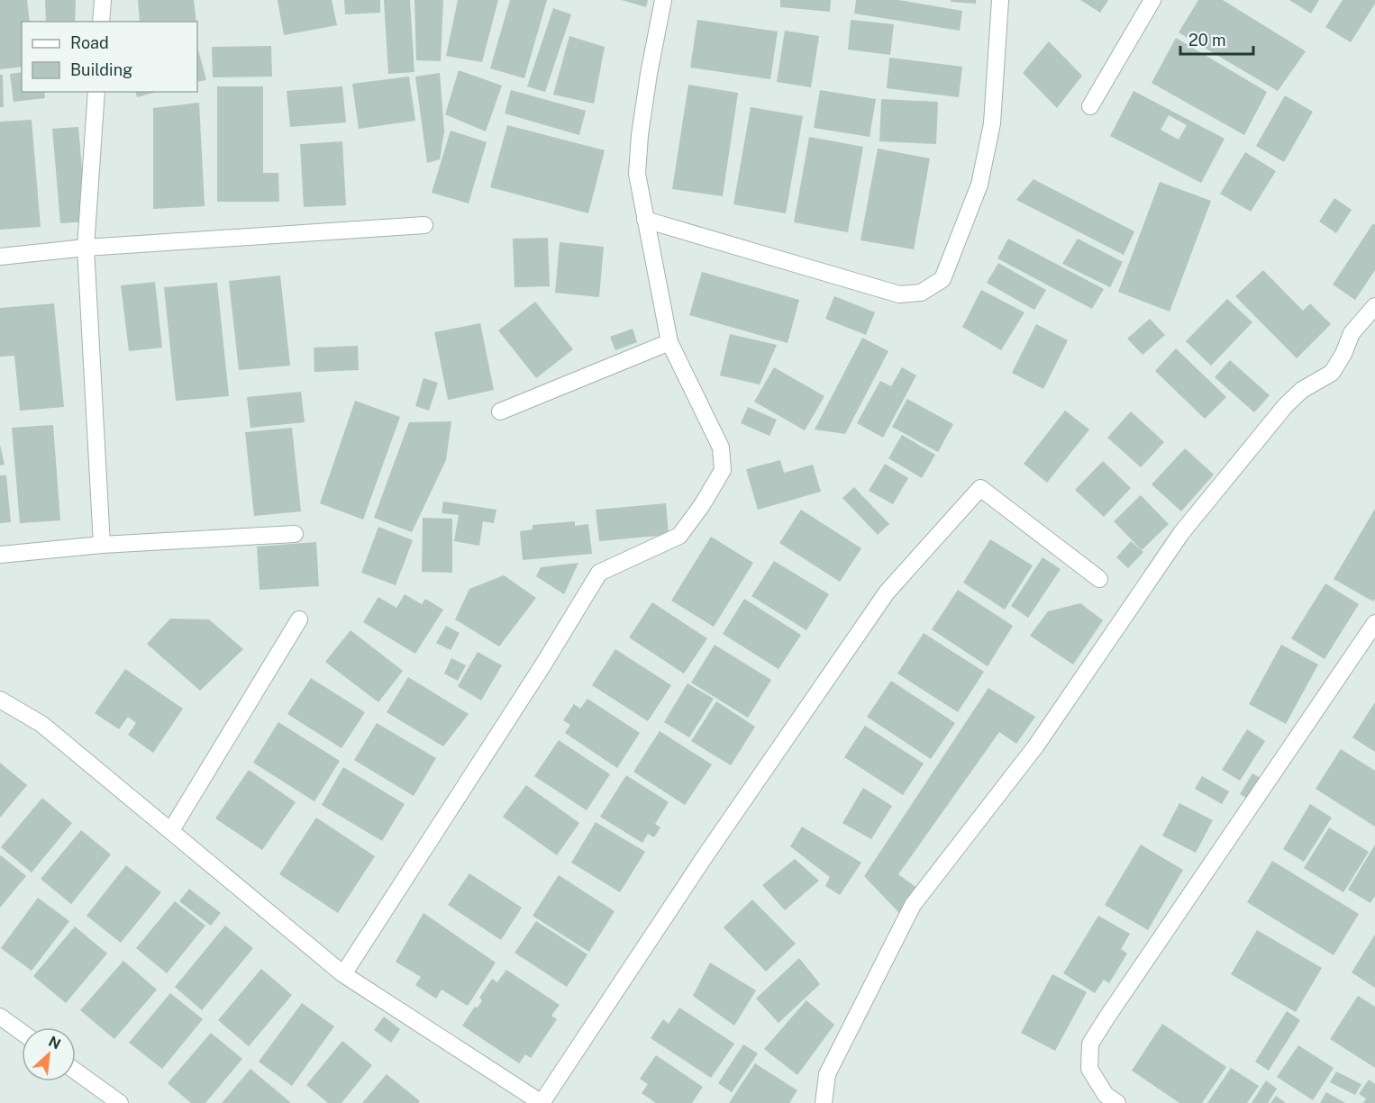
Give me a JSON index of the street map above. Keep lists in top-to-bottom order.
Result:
{
  "legend": ["Road", "Building"],
  "scale_bar": "20 m",
  "north": "top right"
}
